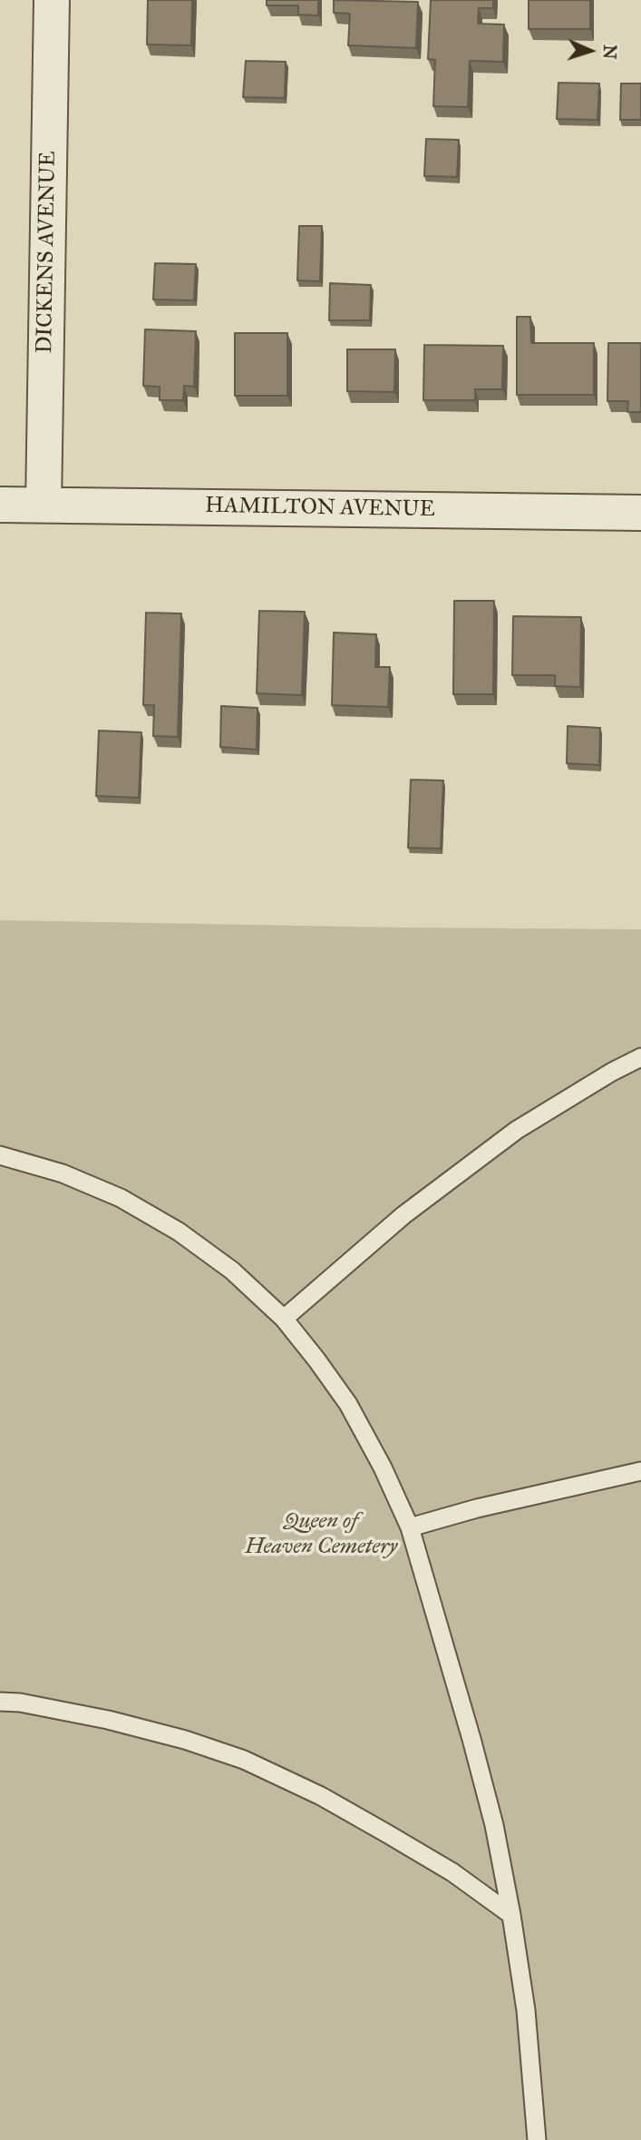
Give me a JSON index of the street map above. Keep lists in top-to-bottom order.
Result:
{
  "streets": {
    "street": ["DICKENS AVENUE", "HAMILTON AVENUE"]
  },
  "crossings": [
    ["DICKENS AVENUE", "HAMILTON AVENUE"]
  ],
  "parks": ["Queen of Heaven Cemetery"],
  "north": "right"
}
